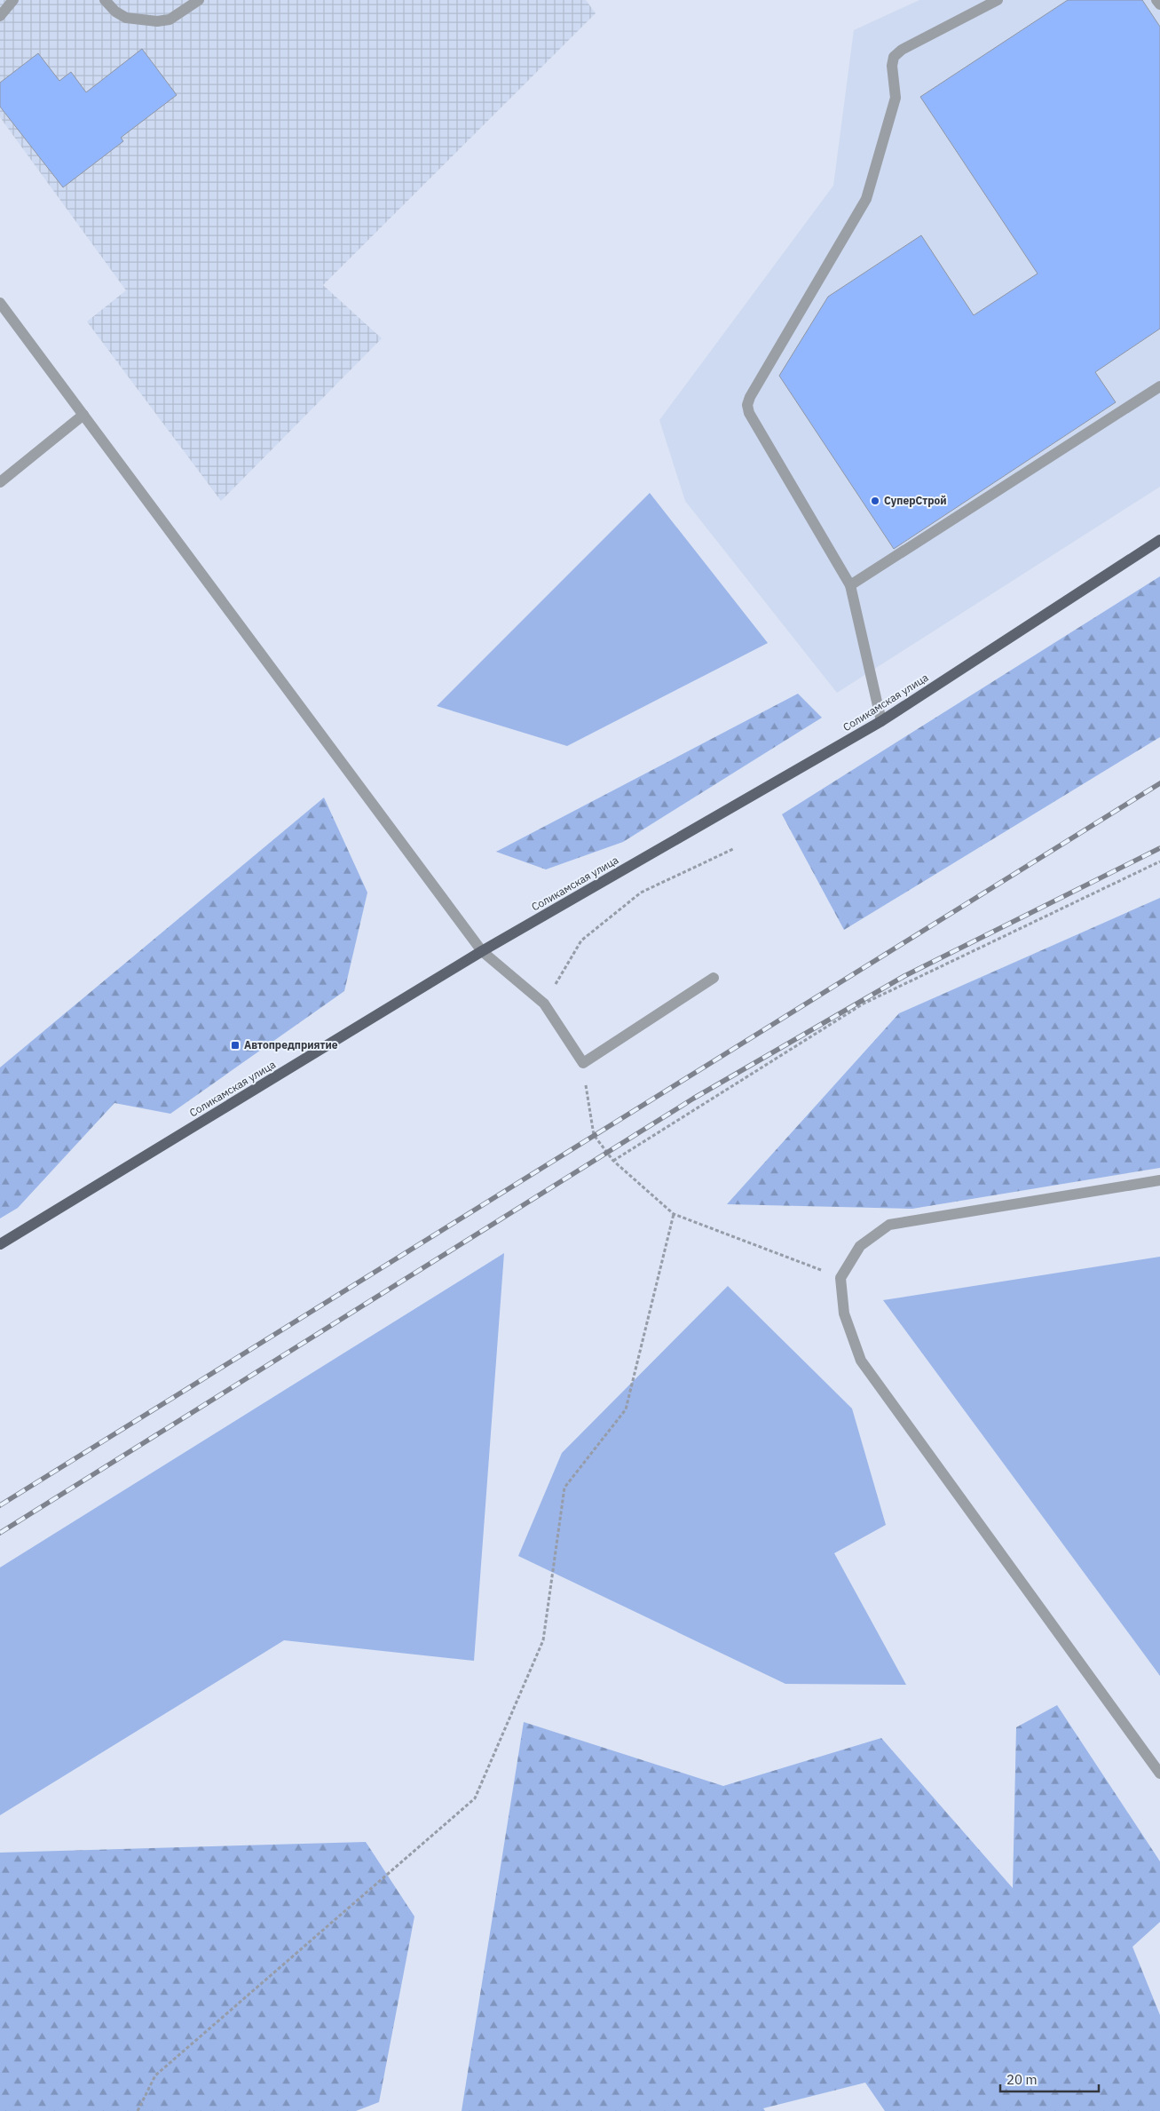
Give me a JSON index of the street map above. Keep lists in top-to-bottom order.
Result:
{
  "streets": {
    "main road": ["Соликамская улица"]
  },
  "places": {
    "other": ["СуперСтрой"],
    "transit": ["Автопредприятие"]
  },
  "scale_bar": "20 m"
}
